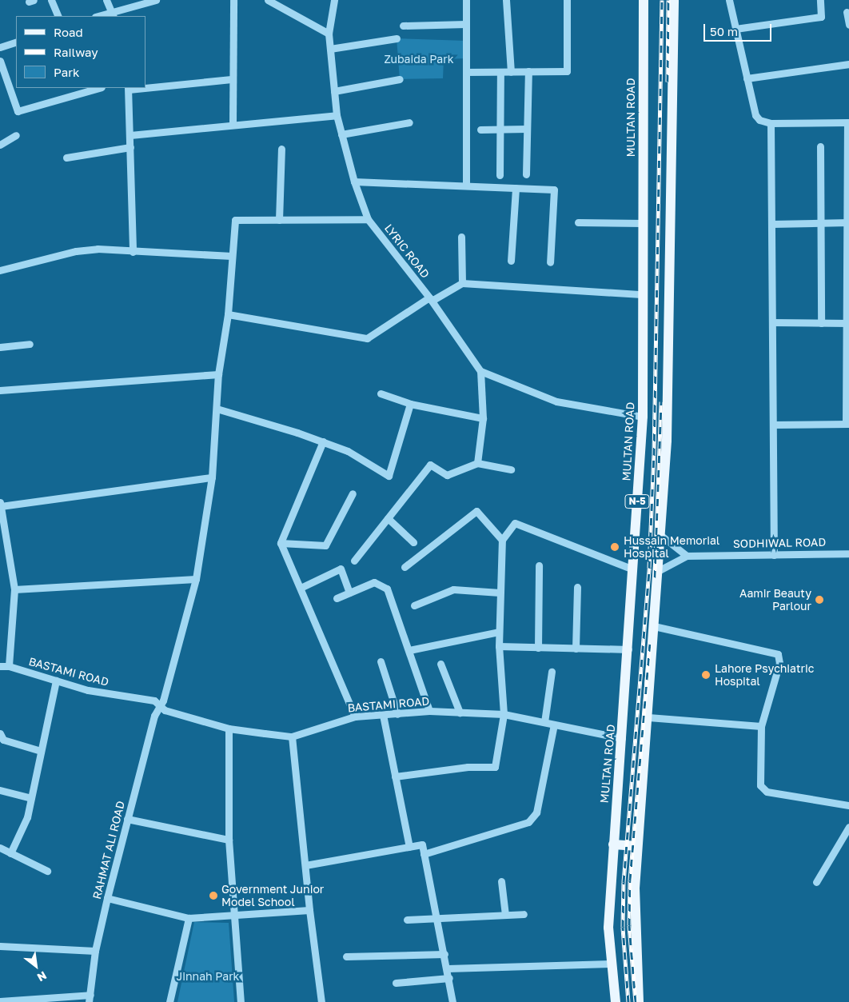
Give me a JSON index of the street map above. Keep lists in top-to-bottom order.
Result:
{
  "streets": {
    "main road": ["MULTAN ROAD", "N-5"],
    "street": [
      "LYRIC ROAD",
      "SODHIWAL ROAD",
      "BASTAMI ROAD",
      "RAHMAT ALI ROAD"
    ]
  },
  "crossings": [
    ["MULTAN ROAD", "BASTAMI ROAD"],
    ["N-5", "SODHIWAL ROAD"],
    ["BASTAMI ROAD", "RAHMAT ALI ROAD"]
  ],
  "parks": ["Zubaida Park", "Jinnah Park"],
  "places": [
    "Hussain Memorial Hospital",
    "Aamir Beauty Parlour",
    "Lahore Psychiatric Hospital",
    "Government Junior Model School"
  ],
  "legend": ["Road", "Railway", "Park"],
  "scale_bar": "50 m",
  "north": "bottom right"
}
